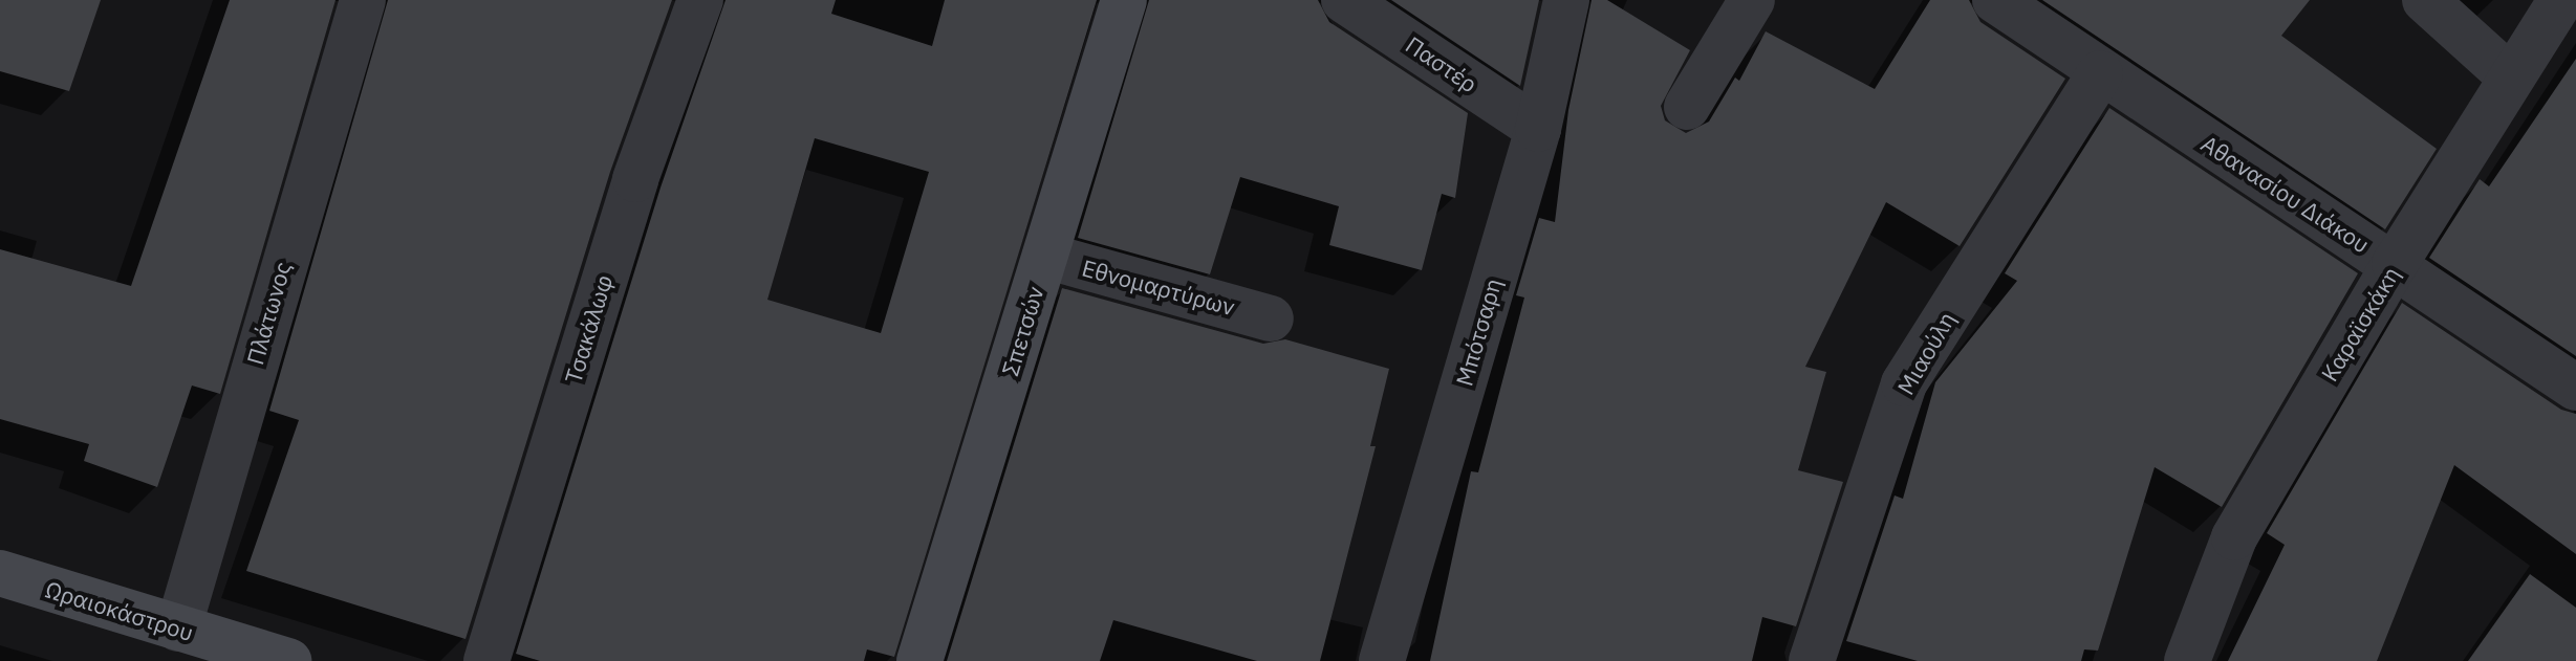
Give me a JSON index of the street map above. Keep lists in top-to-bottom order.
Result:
{
  "streets": {
    "street": [
      "Παστέρ",
      "Αθανασίου Διάκου",
      "Εθνομαρτύρων",
      "Πλάτωνος",
      "Καραϊσκάκη",
      "Τσακάλωφ",
      "Σπετσών",
      "Μπότσαρη",
      "Μιαούλη",
      "Ωραιοκάστρου"
    ]
  },
  "crossings": [
    ["Παστέρ", "Μπότσαρη"],
    ["Αθανασίου Διάκου", "Καραϊσκάκη"],
    ["Αθανασίου Διάκου", "Μιαούλη"],
    ["Εθνομαρτύρων", "Σπετσών"],
    ["Πλάτωνος", "Ωραιοκάστρου"]
  ]
}
